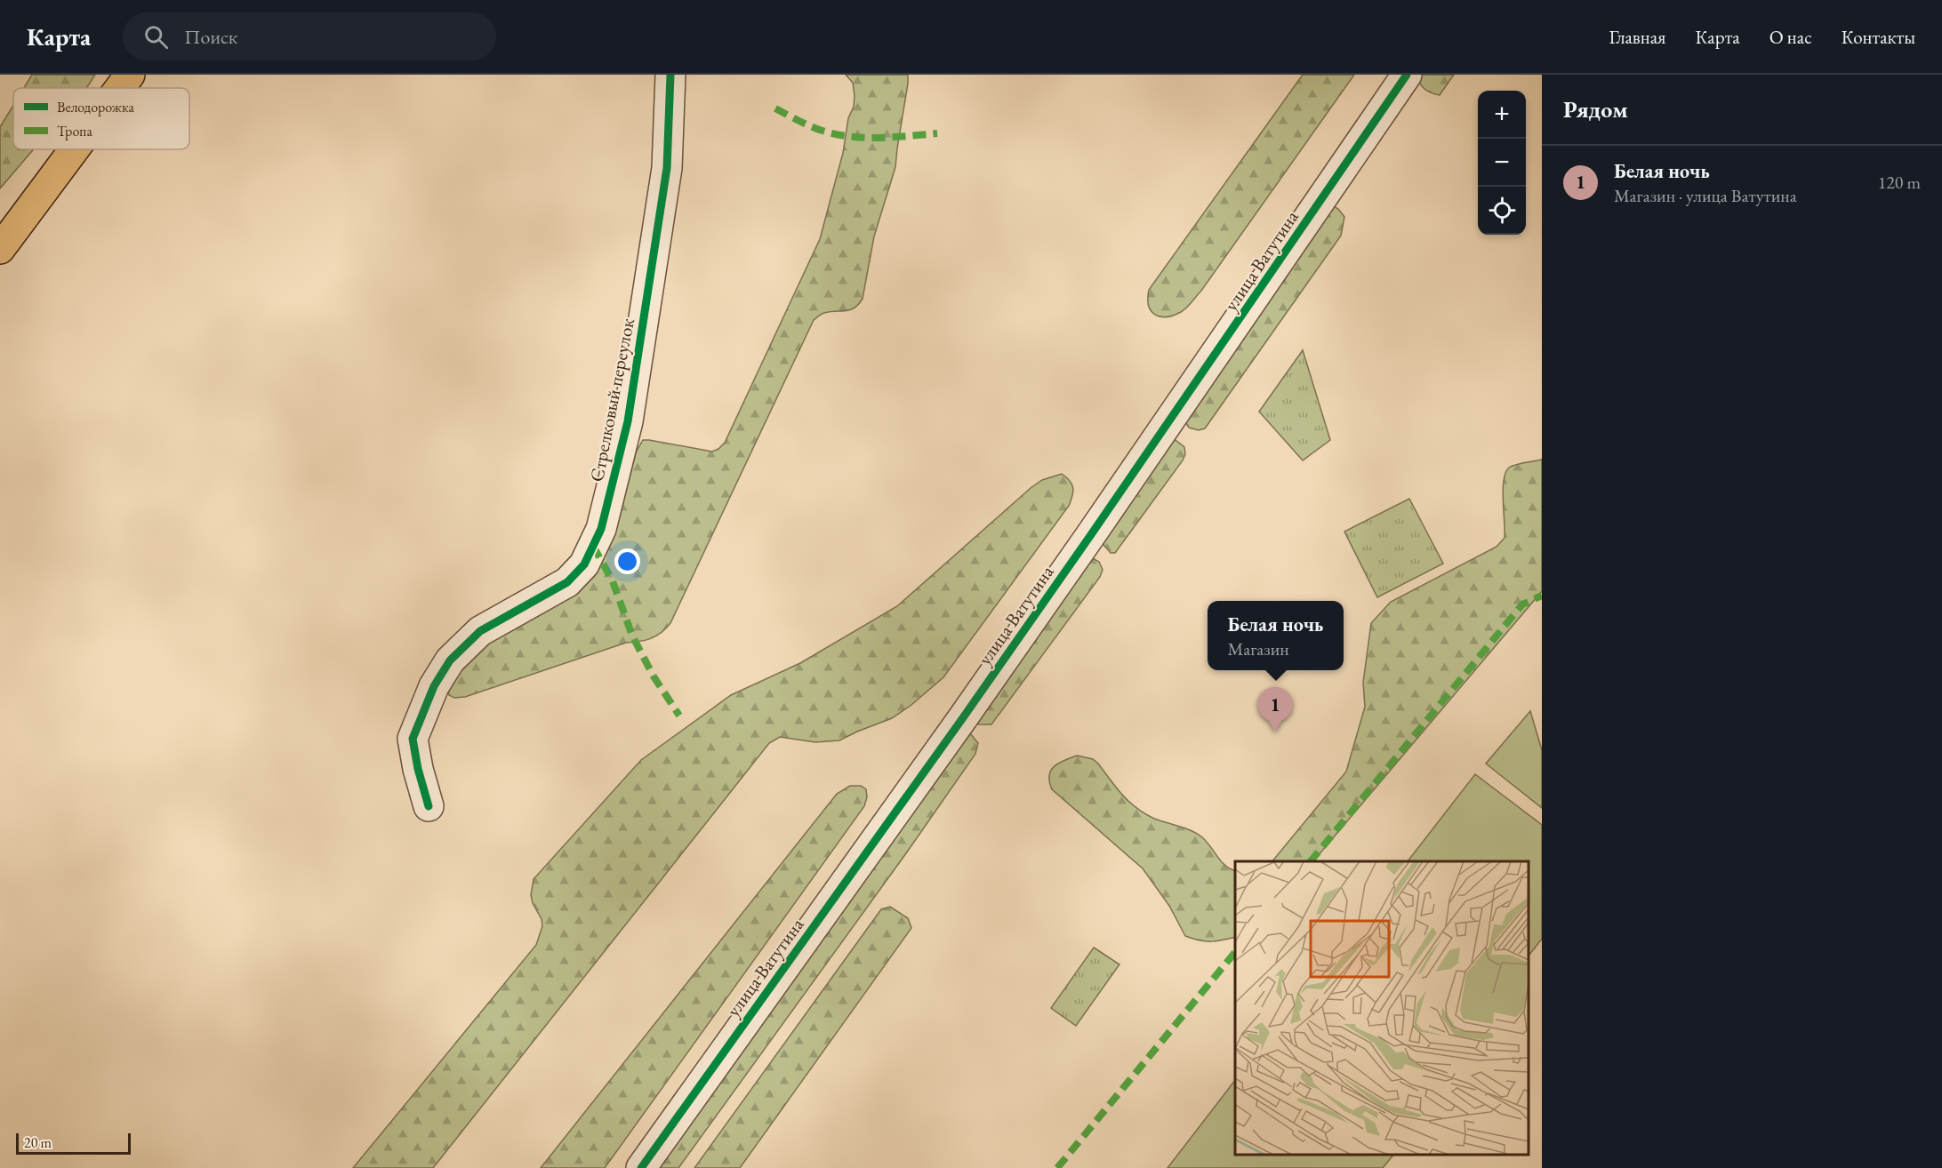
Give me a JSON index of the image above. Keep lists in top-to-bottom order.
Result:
{
  "streets": {
    "street": ["улица Ватутина", "Стрелковый переулок"]
  },
  "legend": ["Велодорожка", "Тропа"],
  "scale_bar": "20 m",
  "page": {
    "header": "Карта",
    "search": "Поиск",
    "nav": [
      "Главная",
      "Карта",
      "О нас",
      "Контакты"
    ],
    "heading": "Рядом",
    "map_buttons": ["+", "−"],
    "list": [
      {
        "mark": "1",
        "name": "Белая ночь",
        "note": "Магазин · улица Ватутина",
        "value": "120 m"
      }
    ],
    "popup": ["Белая ночь", "Магазин"],
    "pins": "1",
    "scale": "20 m"
  }
}
